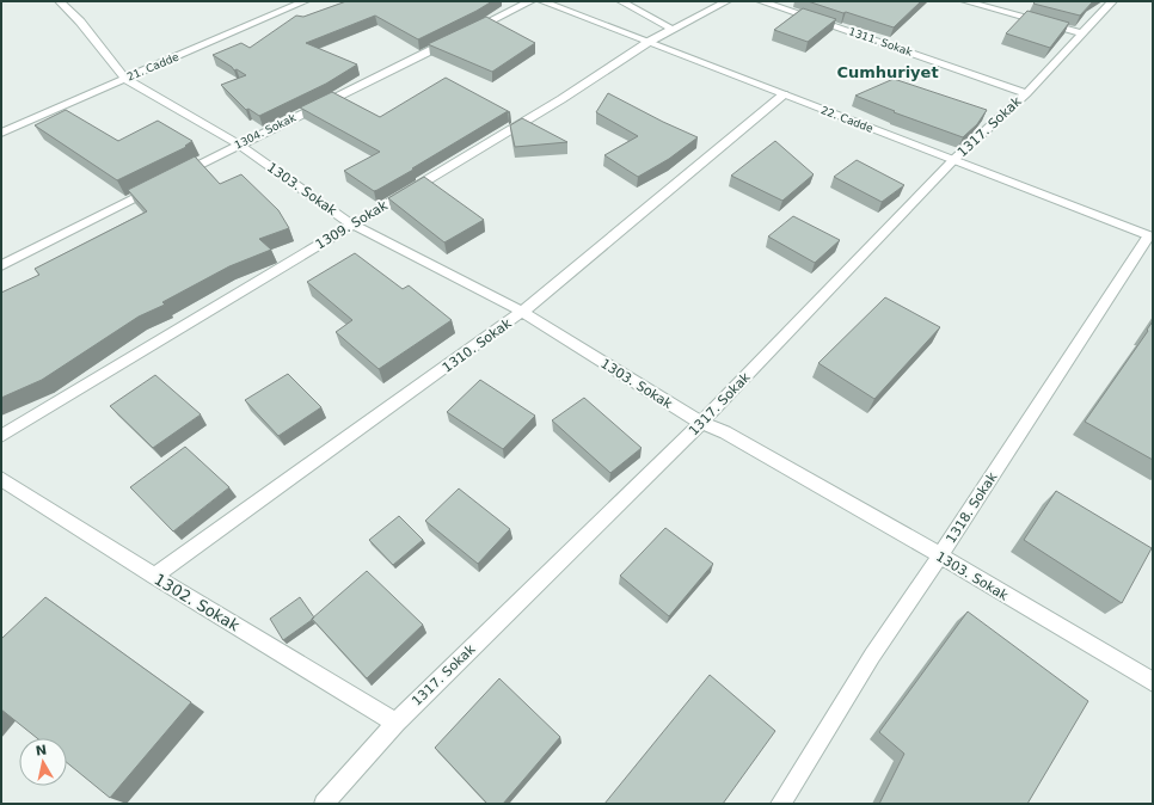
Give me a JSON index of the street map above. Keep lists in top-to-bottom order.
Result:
{
  "streets": {
    "street": [
      "1311. Sokak",
      "21. Cadde",
      "22. Cadde",
      "1317. Sokak",
      "1304. Sokak",
      "1303. Sokak",
      "1309. Sokak",
      "1310. Sokak",
      "1318. Sokak",
      "1302. Sokak"
    ]
  },
  "crossings": [
    ["1311. Sokak", "1317. Sokak"],
    ["21. Cadde", "1303. Sokak"],
    ["22. Cadde", "1317. Sokak"],
    ["22. Cadde", "1309. Sokak"],
    ["22. Cadde", "1310. Sokak"],
    ["22. Cadde", "1318. Sokak"],
    ["1317. Sokak", "1303. Sokak"],
    ["1317. Sokak", "1302. Sokak"],
    ["1304. Sokak", "1303. Sokak"],
    ["1303. Sokak", "1309. Sokak"],
    ["1303. Sokak", "1310. Sokak"],
    ["1303. Sokak", "1318. Sokak"],
    ["1310. Sokak", "1302. Sokak"]
  ],
  "districts": ["Cumhuriyet"],
  "north": "top"
}
